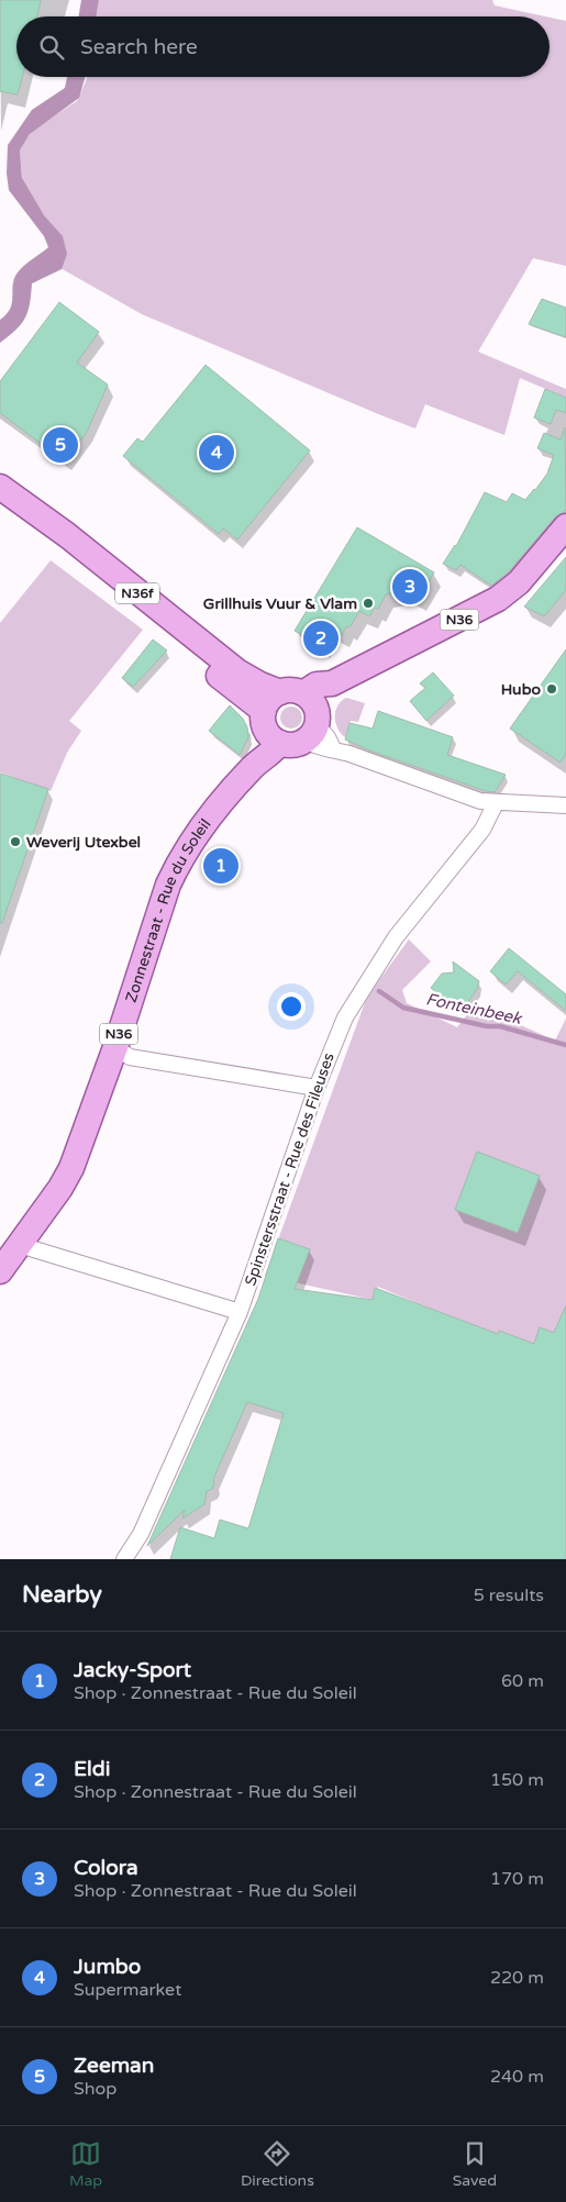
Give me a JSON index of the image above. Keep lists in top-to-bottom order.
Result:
{
  "streets": {
    "main road": ["N36f", "N36", "Zonnestraat - Rue du Soleil"],
    "street": ["Spinstersstraat - Rue des Fileuses"]
  },
  "crossings": [
    ["N36f", "N36"],
    ["N36f", "Zonnestraat - Rue du Soleil"],
    ["N36", "Zonnestraat - Rue du Soleil"]
  ],
  "water": ["Fonteinbeek"],
  "places": ["Grillhuis Vuur & Vlam", "Hubo", "Weverij Utexbel"],
  "page": {
    "search": "Search here",
    "pins": [
      "5",
      "4",
      "3",
      "2",
      "1"
    ],
    "heading": ["Nearby", "5 results"],
    "list": [
      {
        "mark": "1",
        "name": "Jacky-Sport",
        "note": "Shop · Zonnestraat - Rue du Soleil",
        "value": "60 m"
      },
      {
        "mark": "2",
        "name": "Eldi",
        "note": "Shop · Zonnestraat - Rue du Soleil",
        "value": "150 m"
      },
      {
        "mark": "3",
        "name": "Colora",
        "note": "Shop · Zonnestraat - Rue du Soleil",
        "value": "170 m"
      },
      {
        "mark": "4",
        "name": "Jumbo",
        "note": "Supermarket",
        "value": "220 m"
      },
      {
        "mark": "5",
        "name": "Zeeman",
        "note": "Shop",
        "value": "240 m"
      }
    ],
    "nav": ["Map", "Directions", "Saved"]
  }
}
